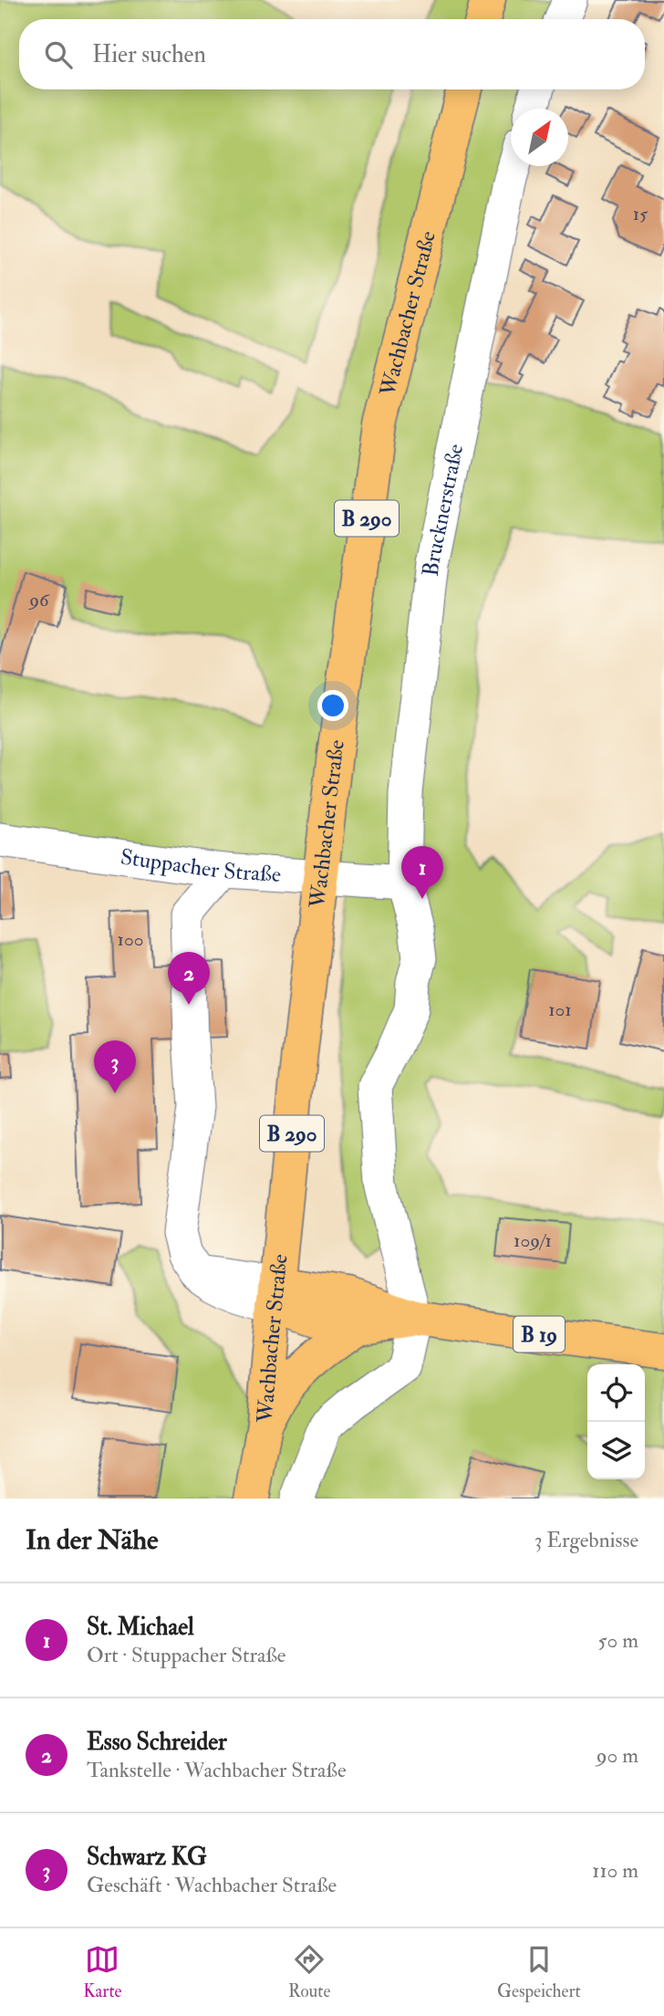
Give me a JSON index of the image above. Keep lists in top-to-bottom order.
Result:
{
  "streets": {
    "main road": ["Wachbacher Straße", "B 290", "B 19"],
    "street": ["Brucknerstraße", "Stuppacher Straße"]
  },
  "crossings": [
    ["Wachbacher Straße", "Stuppacher Straße"],
    ["Wachbacher Straße", "B 19"],
    ["Brucknerstraße", "Stuppacher Straße"],
    ["Brucknerstraße", "B 19"]
  ],
  "house_numbers": [
    "15",
    "96",
    "100",
    "101",
    "109/1"
  ],
  "north": "top right",
  "page": {
    "search": "Hier suchen",
    "pins": ["1", "2", "3"],
    "heading": ["In der Nähe", "3 Ergebnisse"],
    "list": [
      {
        "mark": "1",
        "name": "St. Michael",
        "note": "Ort · Stuppacher Straße",
        "value": "50 m"
      },
      {
        "mark": "2",
        "name": "Esso Schreider",
        "note": "Tankstelle · Wachbacher Straße",
        "value": "90 m"
      },
      {
        "mark": "3",
        "name": "Schwarz KG",
        "note": "Geschäft · Wachbacher Straße",
        "value": "110 m"
      }
    ],
    "nav": ["Karte", "Route", "Gespeichert"]
  }
}
